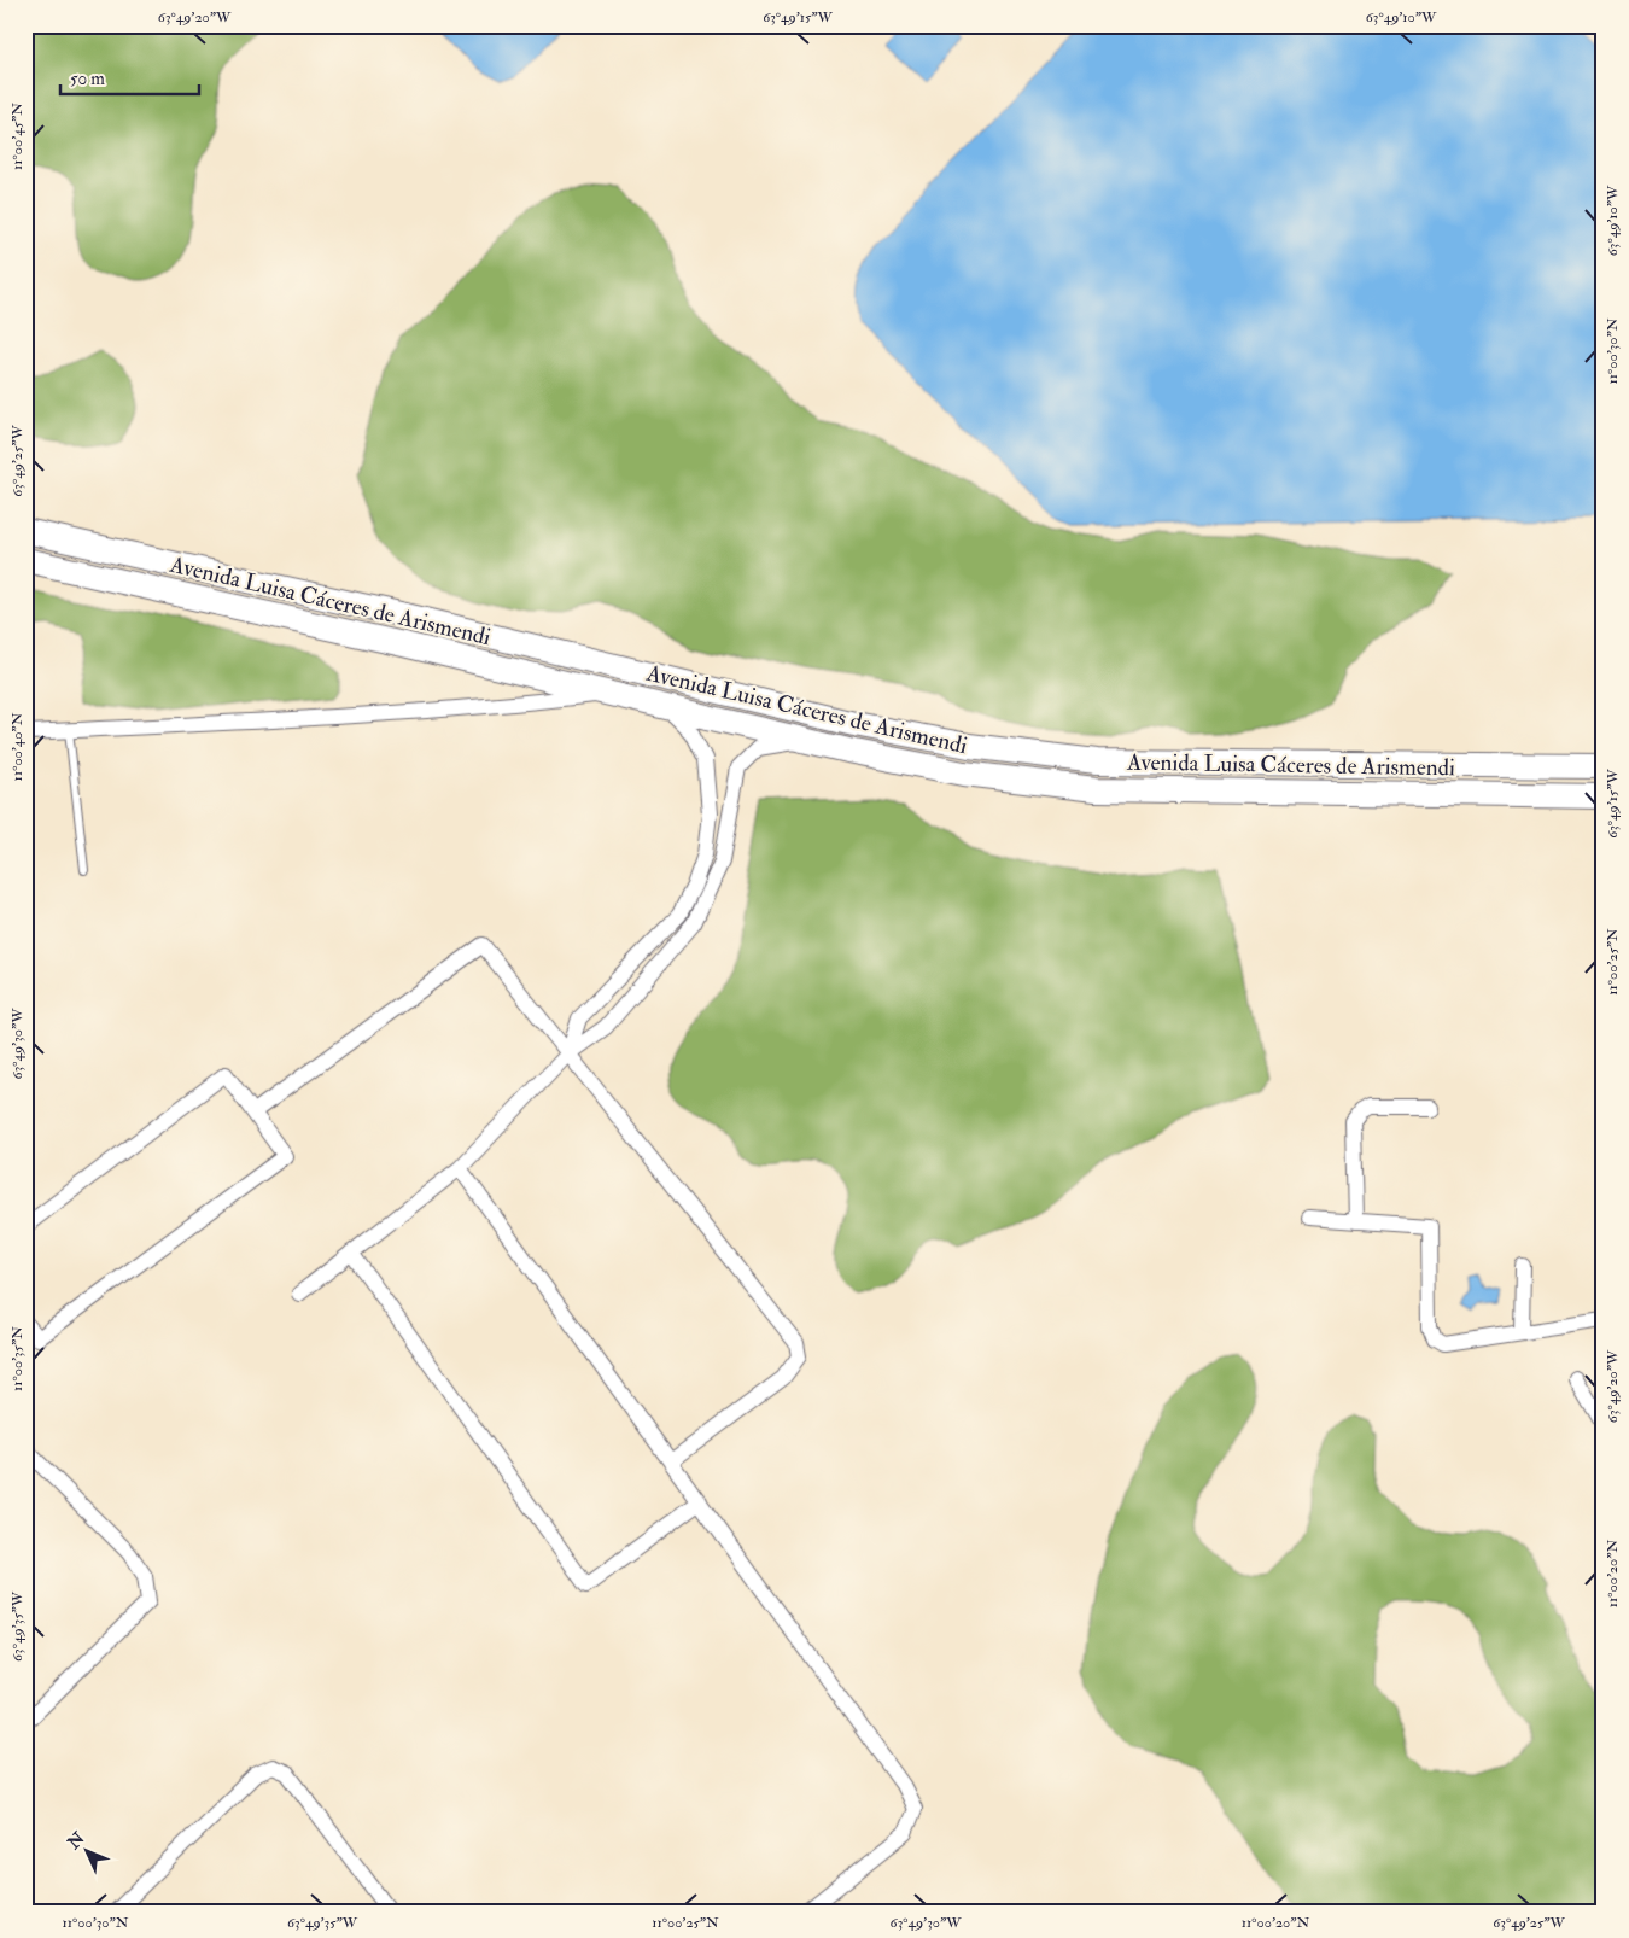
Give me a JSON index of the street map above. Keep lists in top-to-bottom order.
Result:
{
  "streets": {
    "main road": ["Avenida Luisa Cáceres de Arismendi"]
  },
  "scale_bar": "50 m",
  "north": "top left",
  "coordinates": [
    "63°49'20\"W",
    "63°49'15\"W",
    "63°49'10\"W",
    "11°00'45\"N",
    "11°00'30\"N",
    "63°49'25\"W",
    "11°00'40\"N",
    "11°00'25\"N",
    "63°49'30\"W",
    "11°00'35\"N",
    "11°00'20\"N",
    "63°49'35\"W"
  ]
}
